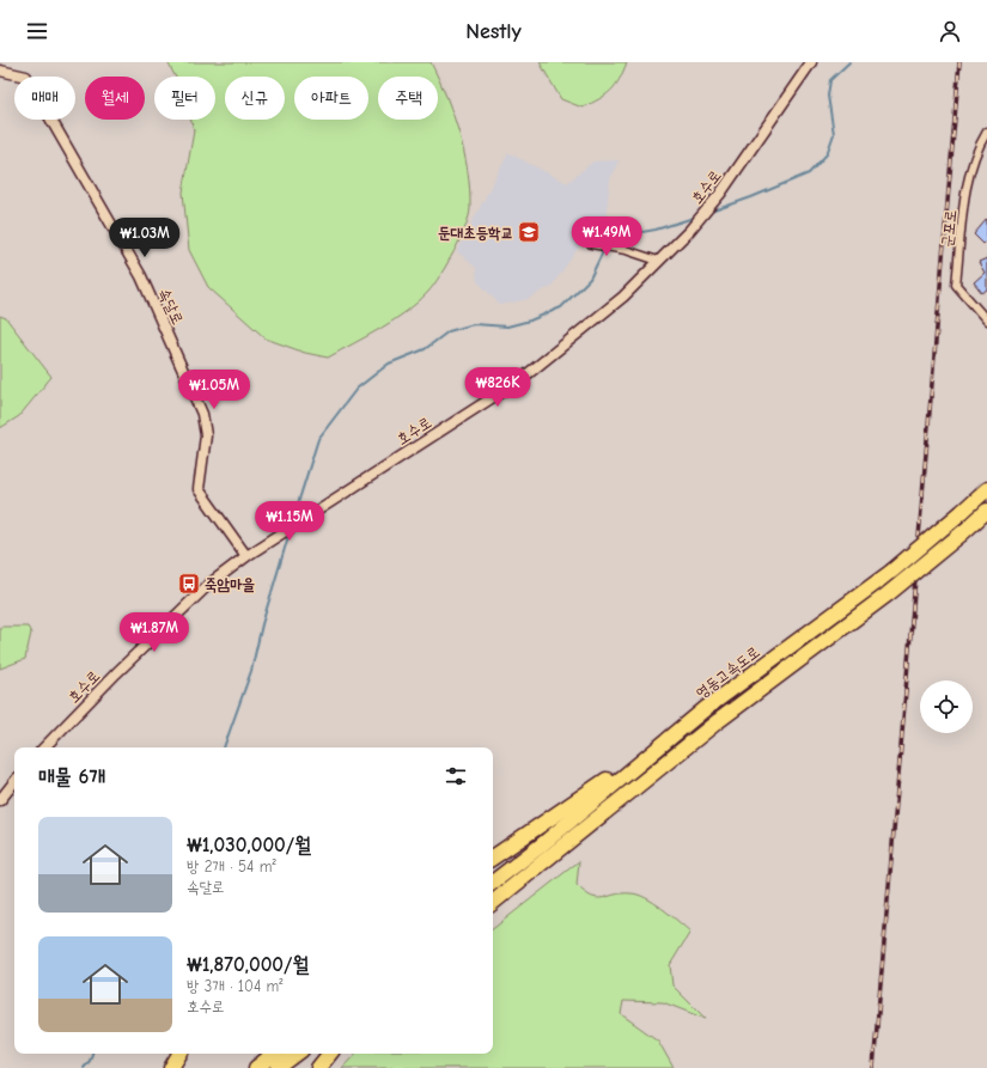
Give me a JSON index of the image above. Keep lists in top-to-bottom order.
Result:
{
  "streets": {
    "highway": ["영동고속도로"],
    "street": ["호수로", "군포로", "속달로"]
  },
  "crossings": [
    ["호수로", "속달로"]
  ],
  "places": {
    "school or university": ["둔대초등학교"],
    "bus stop": ["죽암마을"]
  },
  "page": {
    "header": "Nestly",
    "chip": [
      "매매",
      "월세",
      "필터",
      "신규",
      "아파트",
      "주택"
    ],
    "price": [
      "₩1.49M",
      "₩1.03M",
      "₩826K",
      "₩1.05M",
      "₩1.15M",
      "₩1.87M"
    ],
    "heading": "매물 6개",
    "list": [
      {
        "name": "₩1,030,000/월",
        "note": "방 2개 · 54 m² · 속달로"
      },
      {
        "name": "₩1,870,000/월",
        "note": "방 3개 · 104 m² · 호수로"
      }
    ]
  }
}
